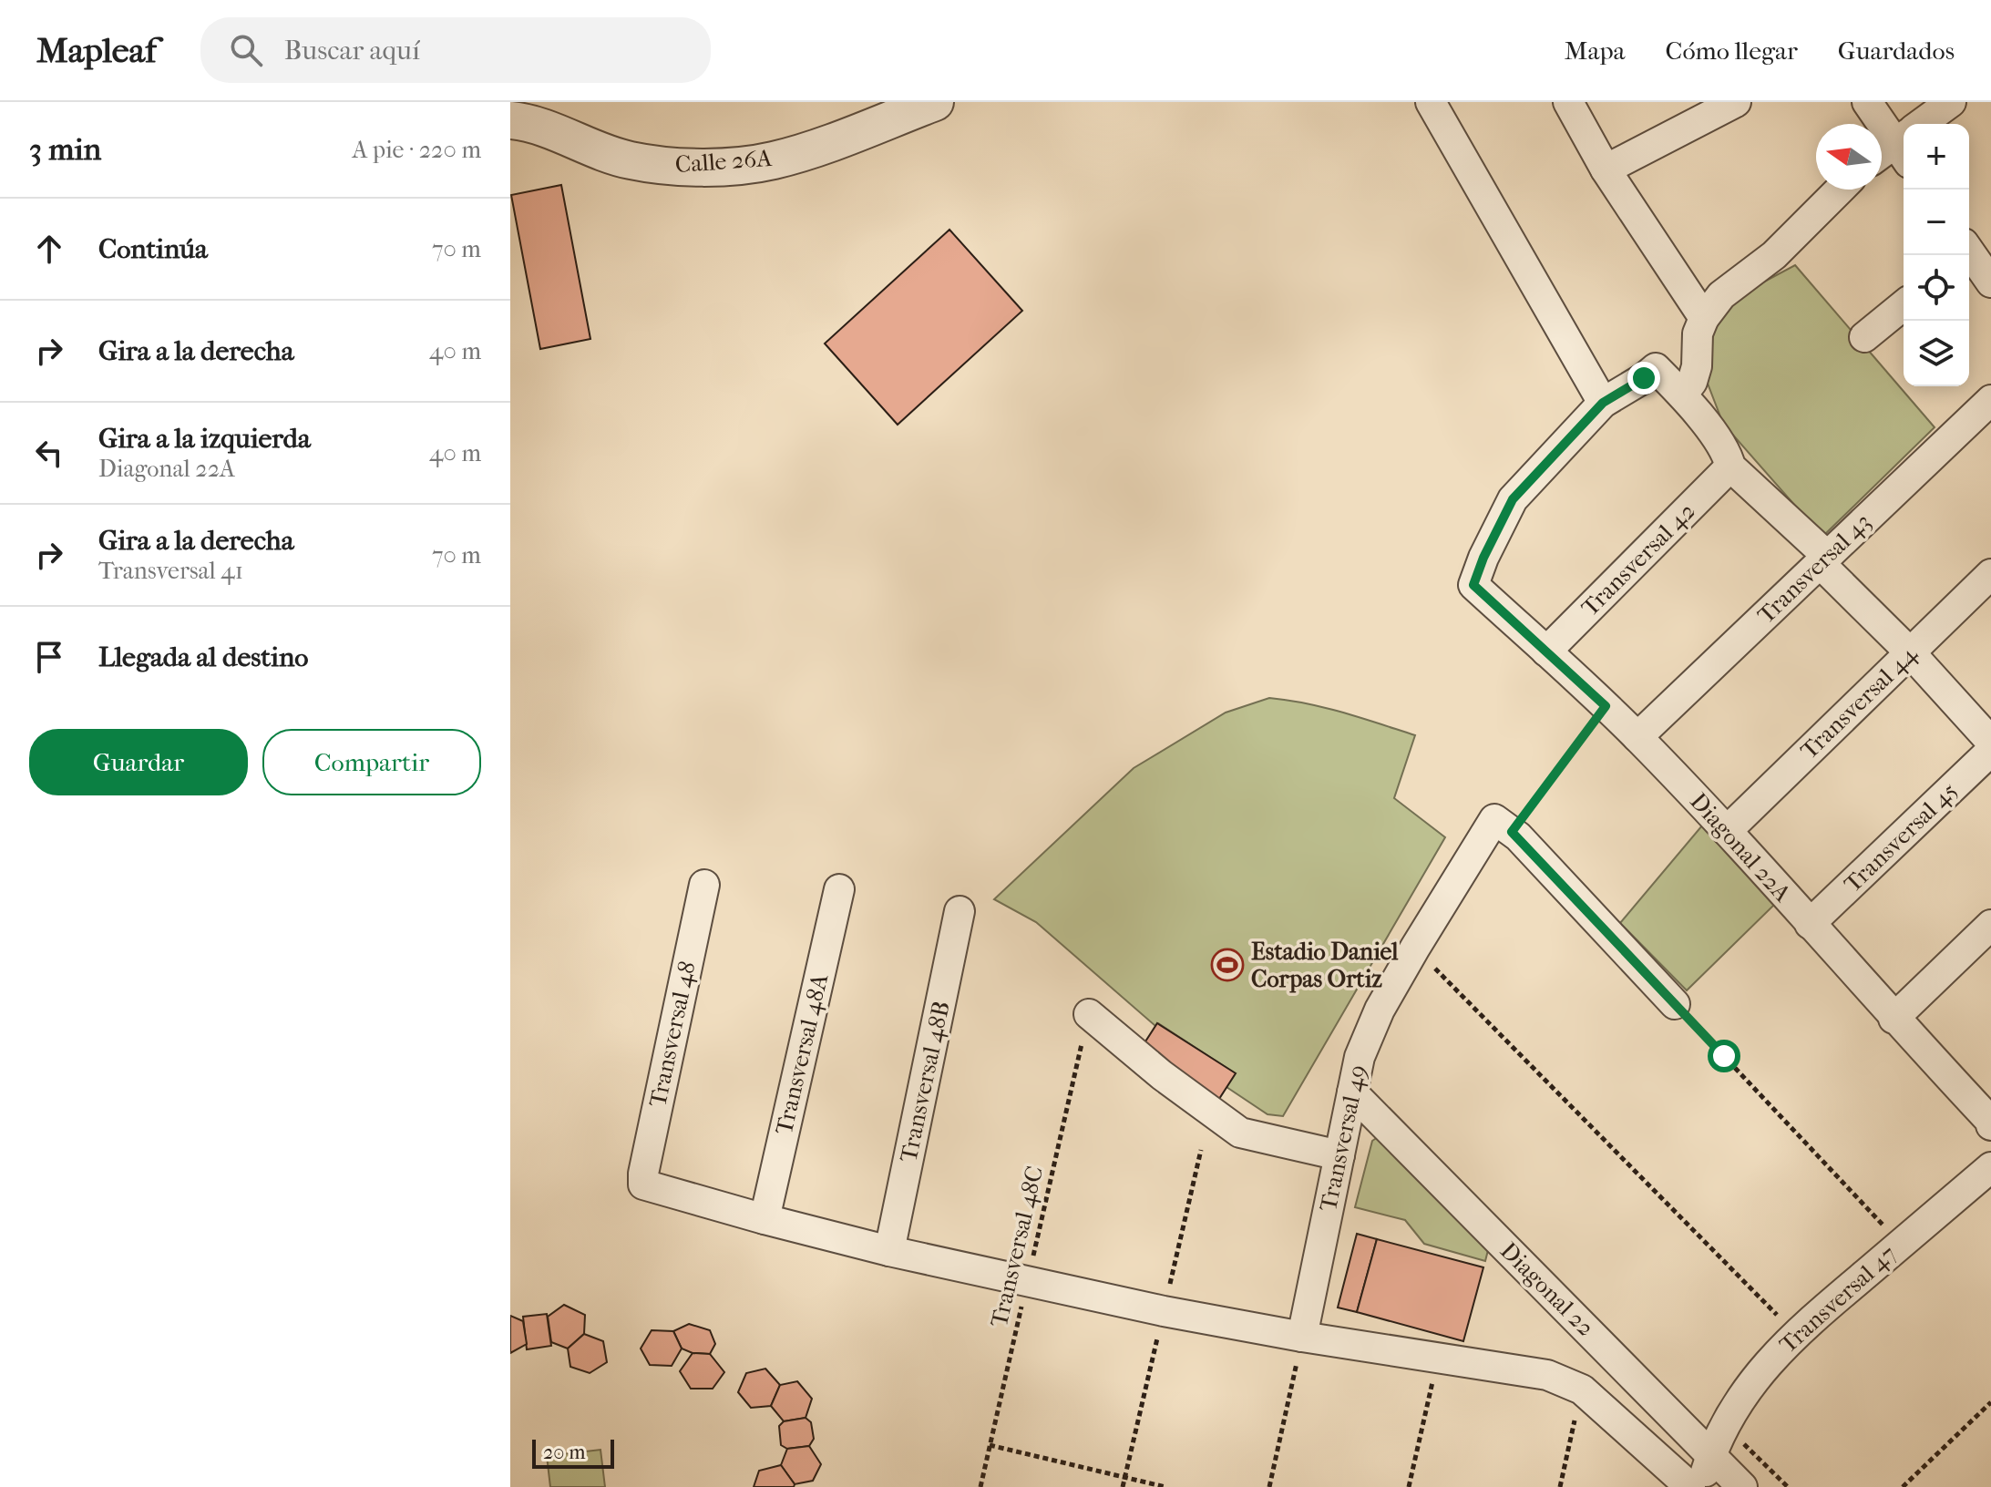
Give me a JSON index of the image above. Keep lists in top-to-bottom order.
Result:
{
  "streets": {
    "street": [
      "Calle 26A",
      "Transversal 42",
      "Transversal 43",
      "Transversal 44",
      "Transversal 45",
      "Diagonal 22A",
      "Transversal 48",
      "Transversal 48A",
      "Transversal 48B",
      "Transversal 49",
      "Diagonal 22",
      "Transversal 47"
    ],
    "path": ["Transversal 48C"]
  },
  "crossings": [
    ["Transversal 42", "Diagonal 22A"],
    ["Transversal 43", "Diagonal 22A"],
    ["Transversal 44", "Diagonal 22A"],
    ["Transversal 45", "Diagonal 22A"],
    ["Transversal 48", "Transversal 48A"],
    ["Transversal 49", "Diagonal 22"],
    ["Diagonal 22", "Transversal 47"]
  ],
  "places": {
    "sports": ["Estadio Daniel Corpas Ortiz"]
  },
  "scale_bar": "20 m",
  "north": "left",
  "page": {
    "header": "Mapleaf",
    "search": "Buscar aquí",
    "nav": ["Mapa", "Cómo llegar", "Guardados"],
    "heading": ["3 min", "A pie · 220 m"],
    "map_buttons": ["+", "−"],
    "list": [
      ["Continúa", "70 m"],
      ["Gira a la derecha", "40 m"],
      ["Gira a la izquierda", "Diagonal 22A", "40 m"],
      ["Gira a la derecha", "Transversal 41", "70 m"],
      "Llegada al destino"
    ],
    "buttons": ["Guardar", "Compartir"],
    "scale": "20 m"
  }
}
